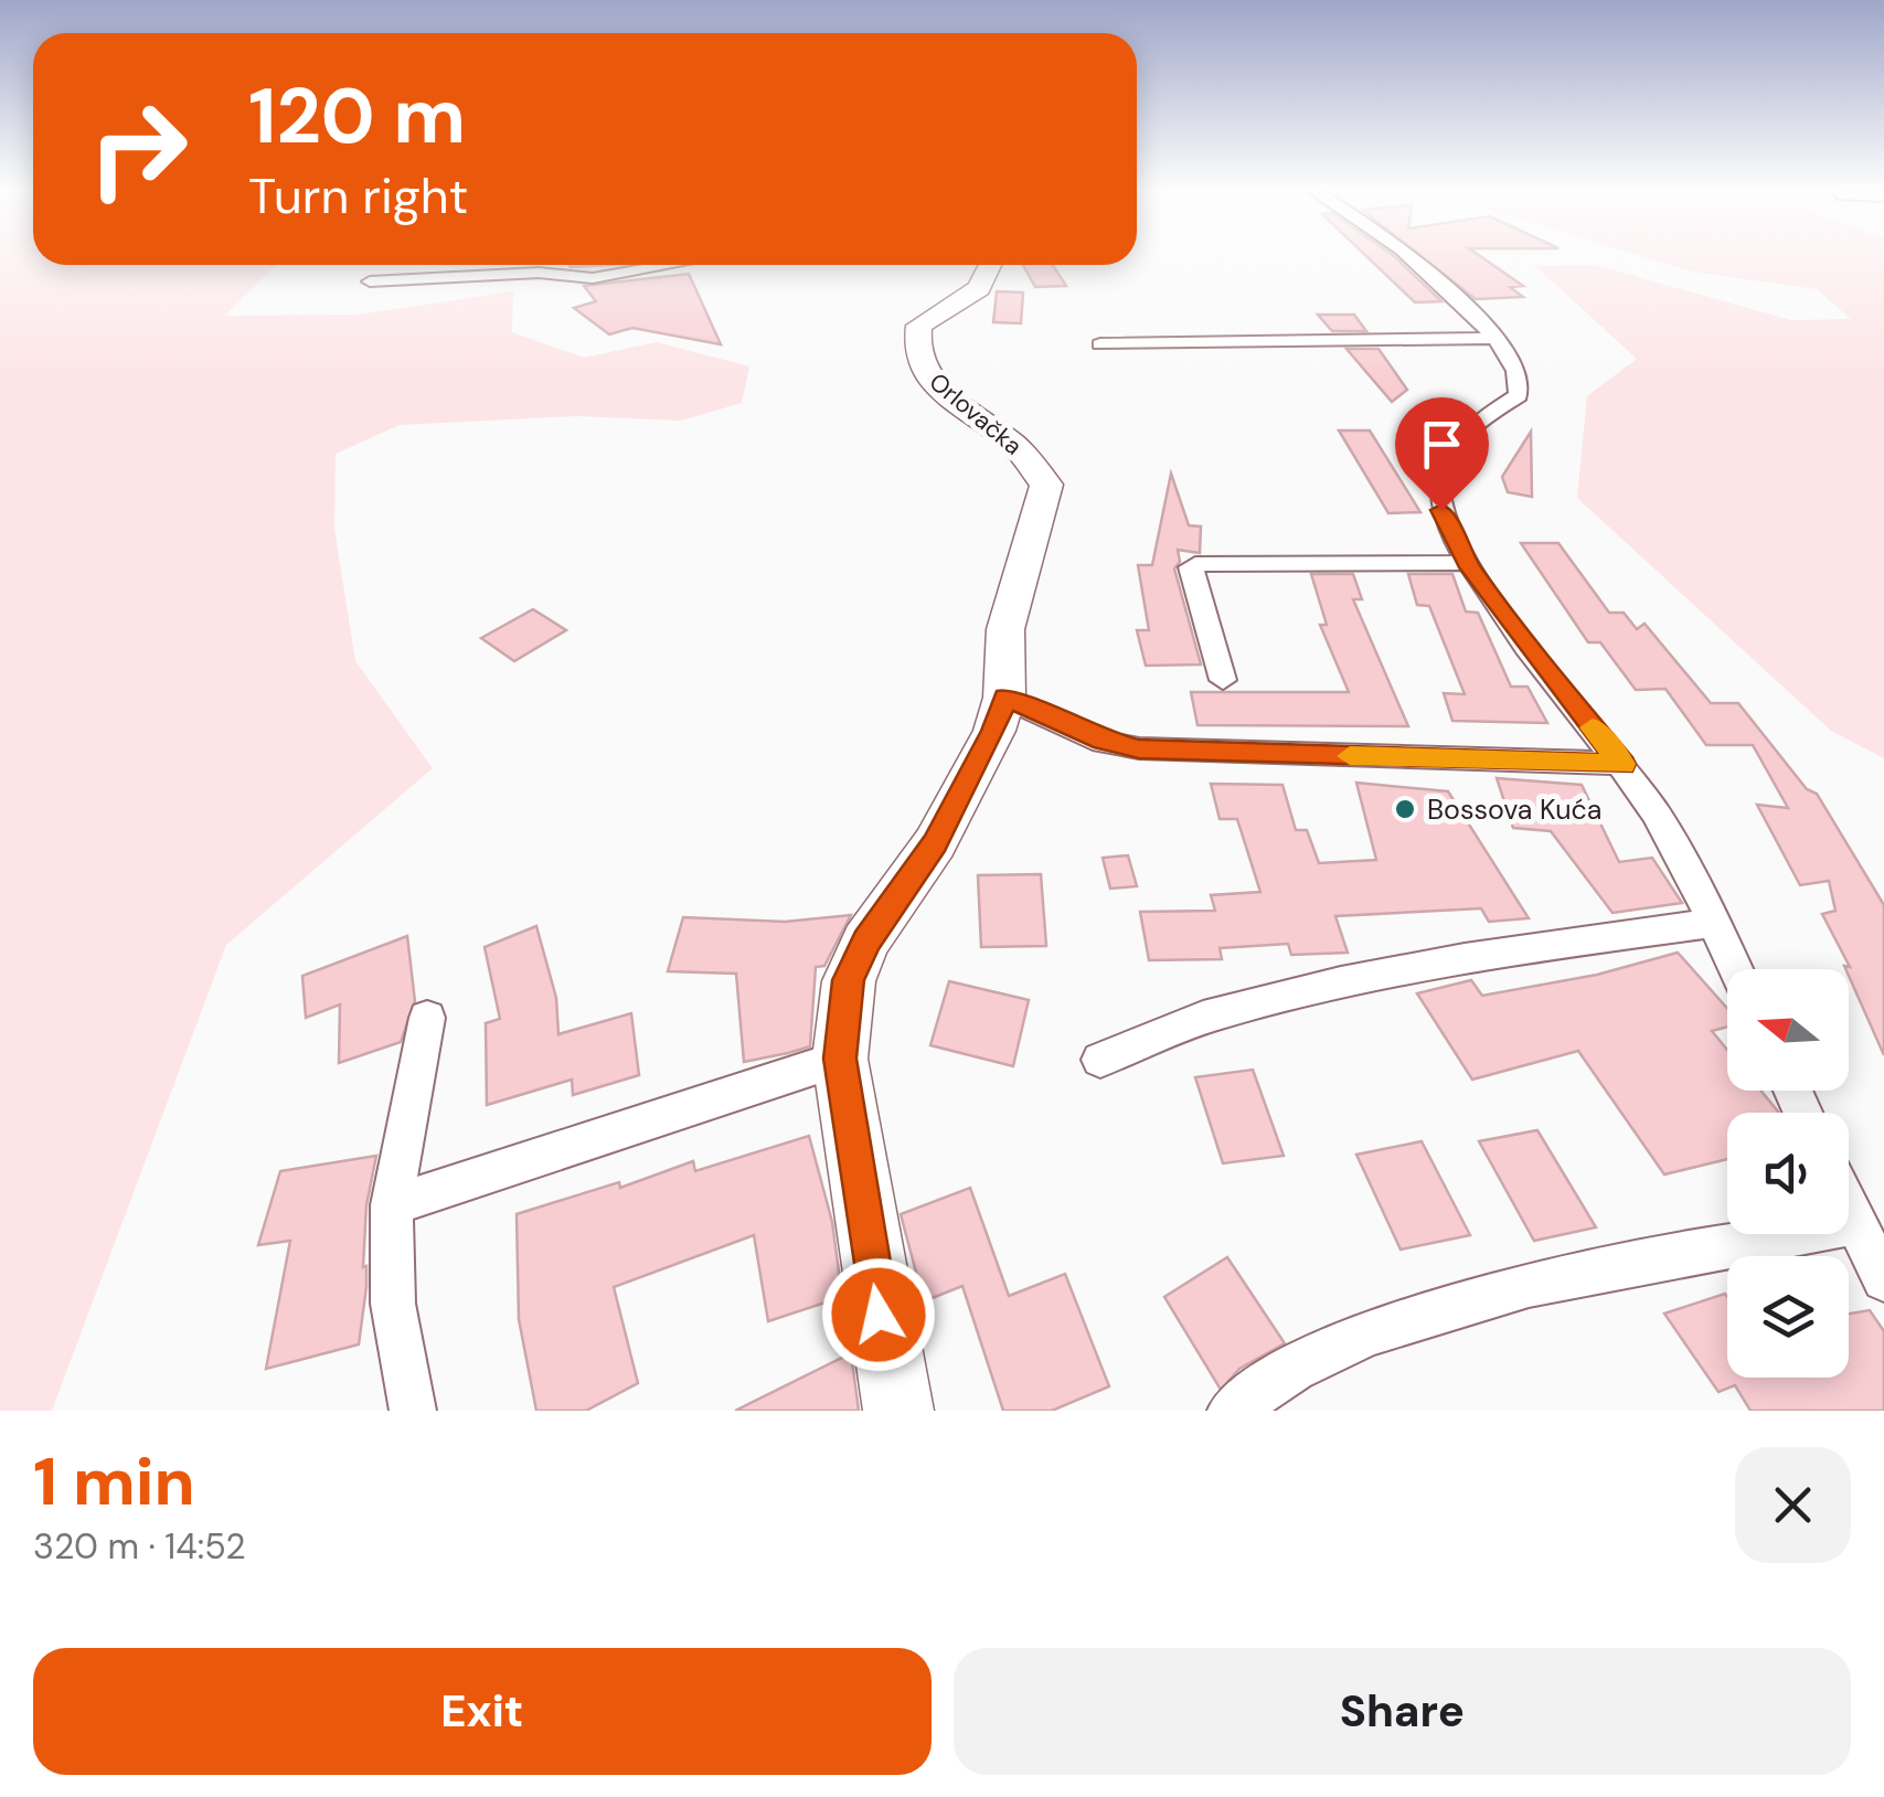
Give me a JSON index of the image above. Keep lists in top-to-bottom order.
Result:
{
  "streets": {
    "street": ["Orlovačka"]
  },
  "places": ["Bossova Kuća"],
  "north": "left",
  "page": {
    "turn": ["120 m", "Turn right"],
    "heading": ["1 min", "320 m · 14:52"],
    "buttons": ["Exit", "Share"]
  }
}
